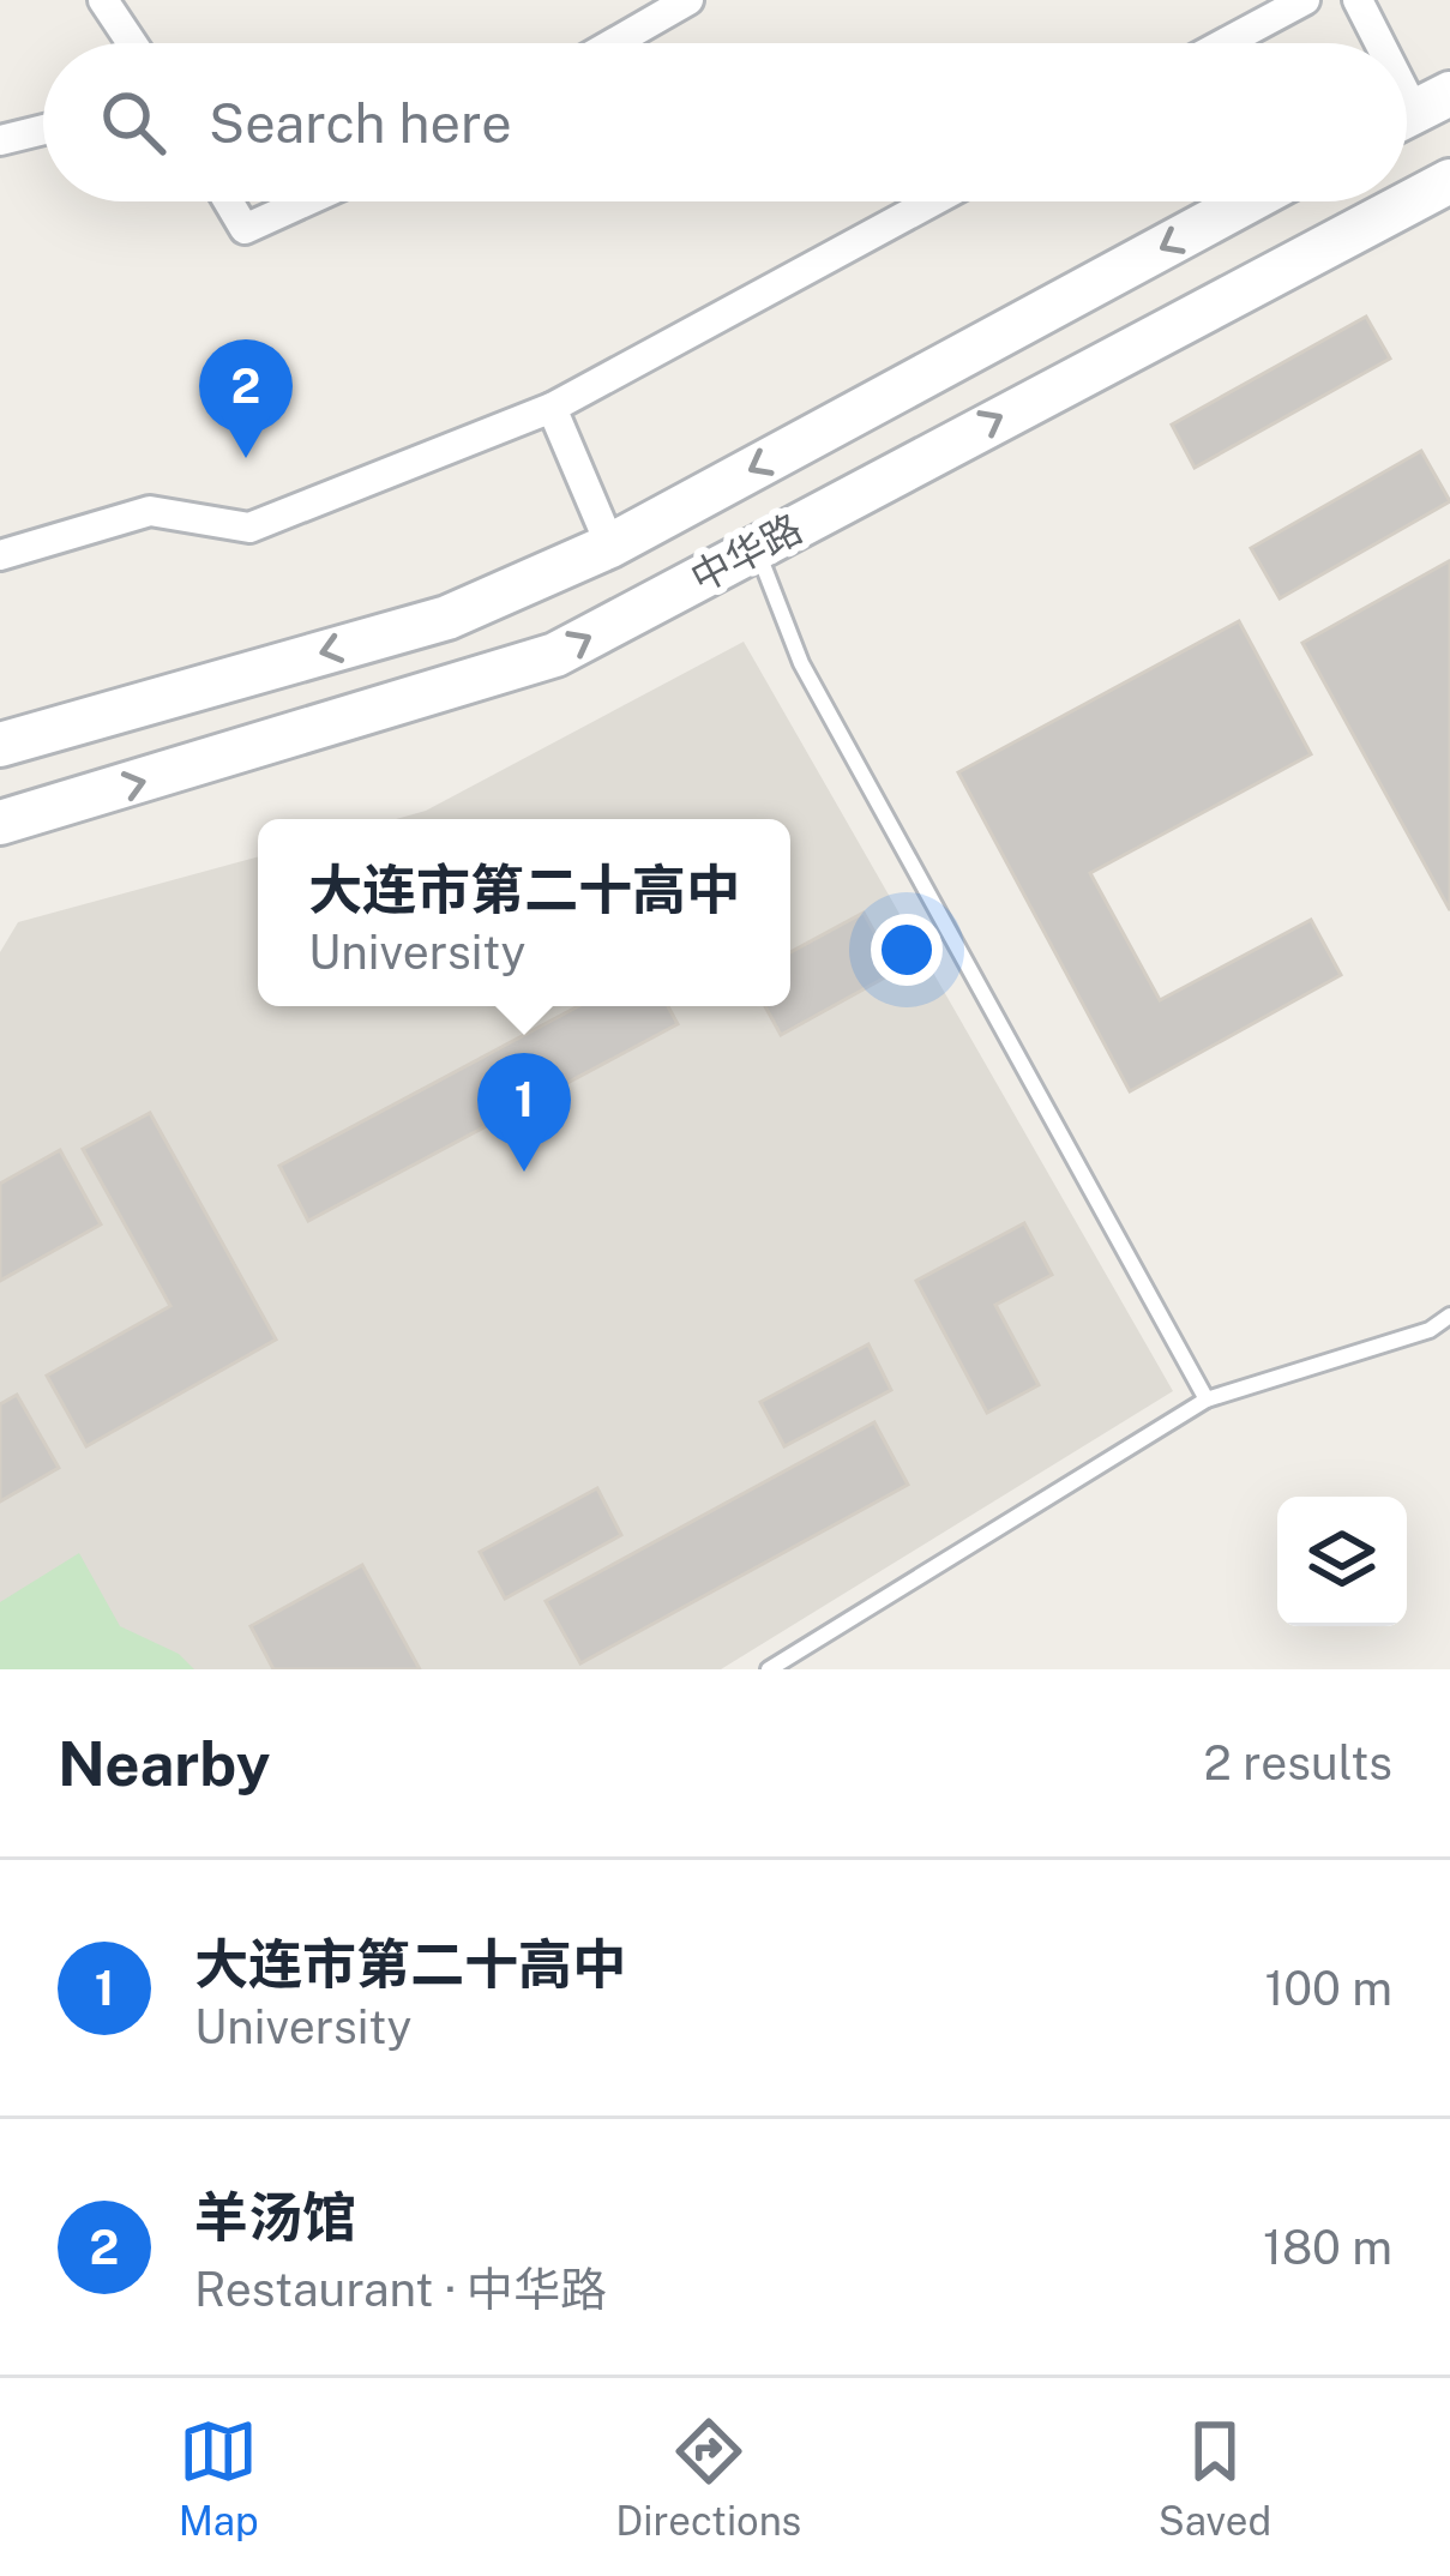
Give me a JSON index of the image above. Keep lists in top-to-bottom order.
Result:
{
  "streets": {
    "main road": ["中华路"]
  },
  "page": {
    "search": "Search here",
    "pins": ["2", "1"],
    "popup": ["大连市第二十高中", "University"],
    "heading": ["Nearby", "2 results"],
    "list": [
      {
        "mark": "1",
        "name": "大连市第二十高中",
        "note": "University",
        "value": "100 m"
      },
      {
        "mark": "2",
        "name": "羊汤馆",
        "note": "Restaurant · 中华路",
        "value": "180 m"
      }
    ],
    "nav": ["Map", "Directions", "Saved"]
  }
}
